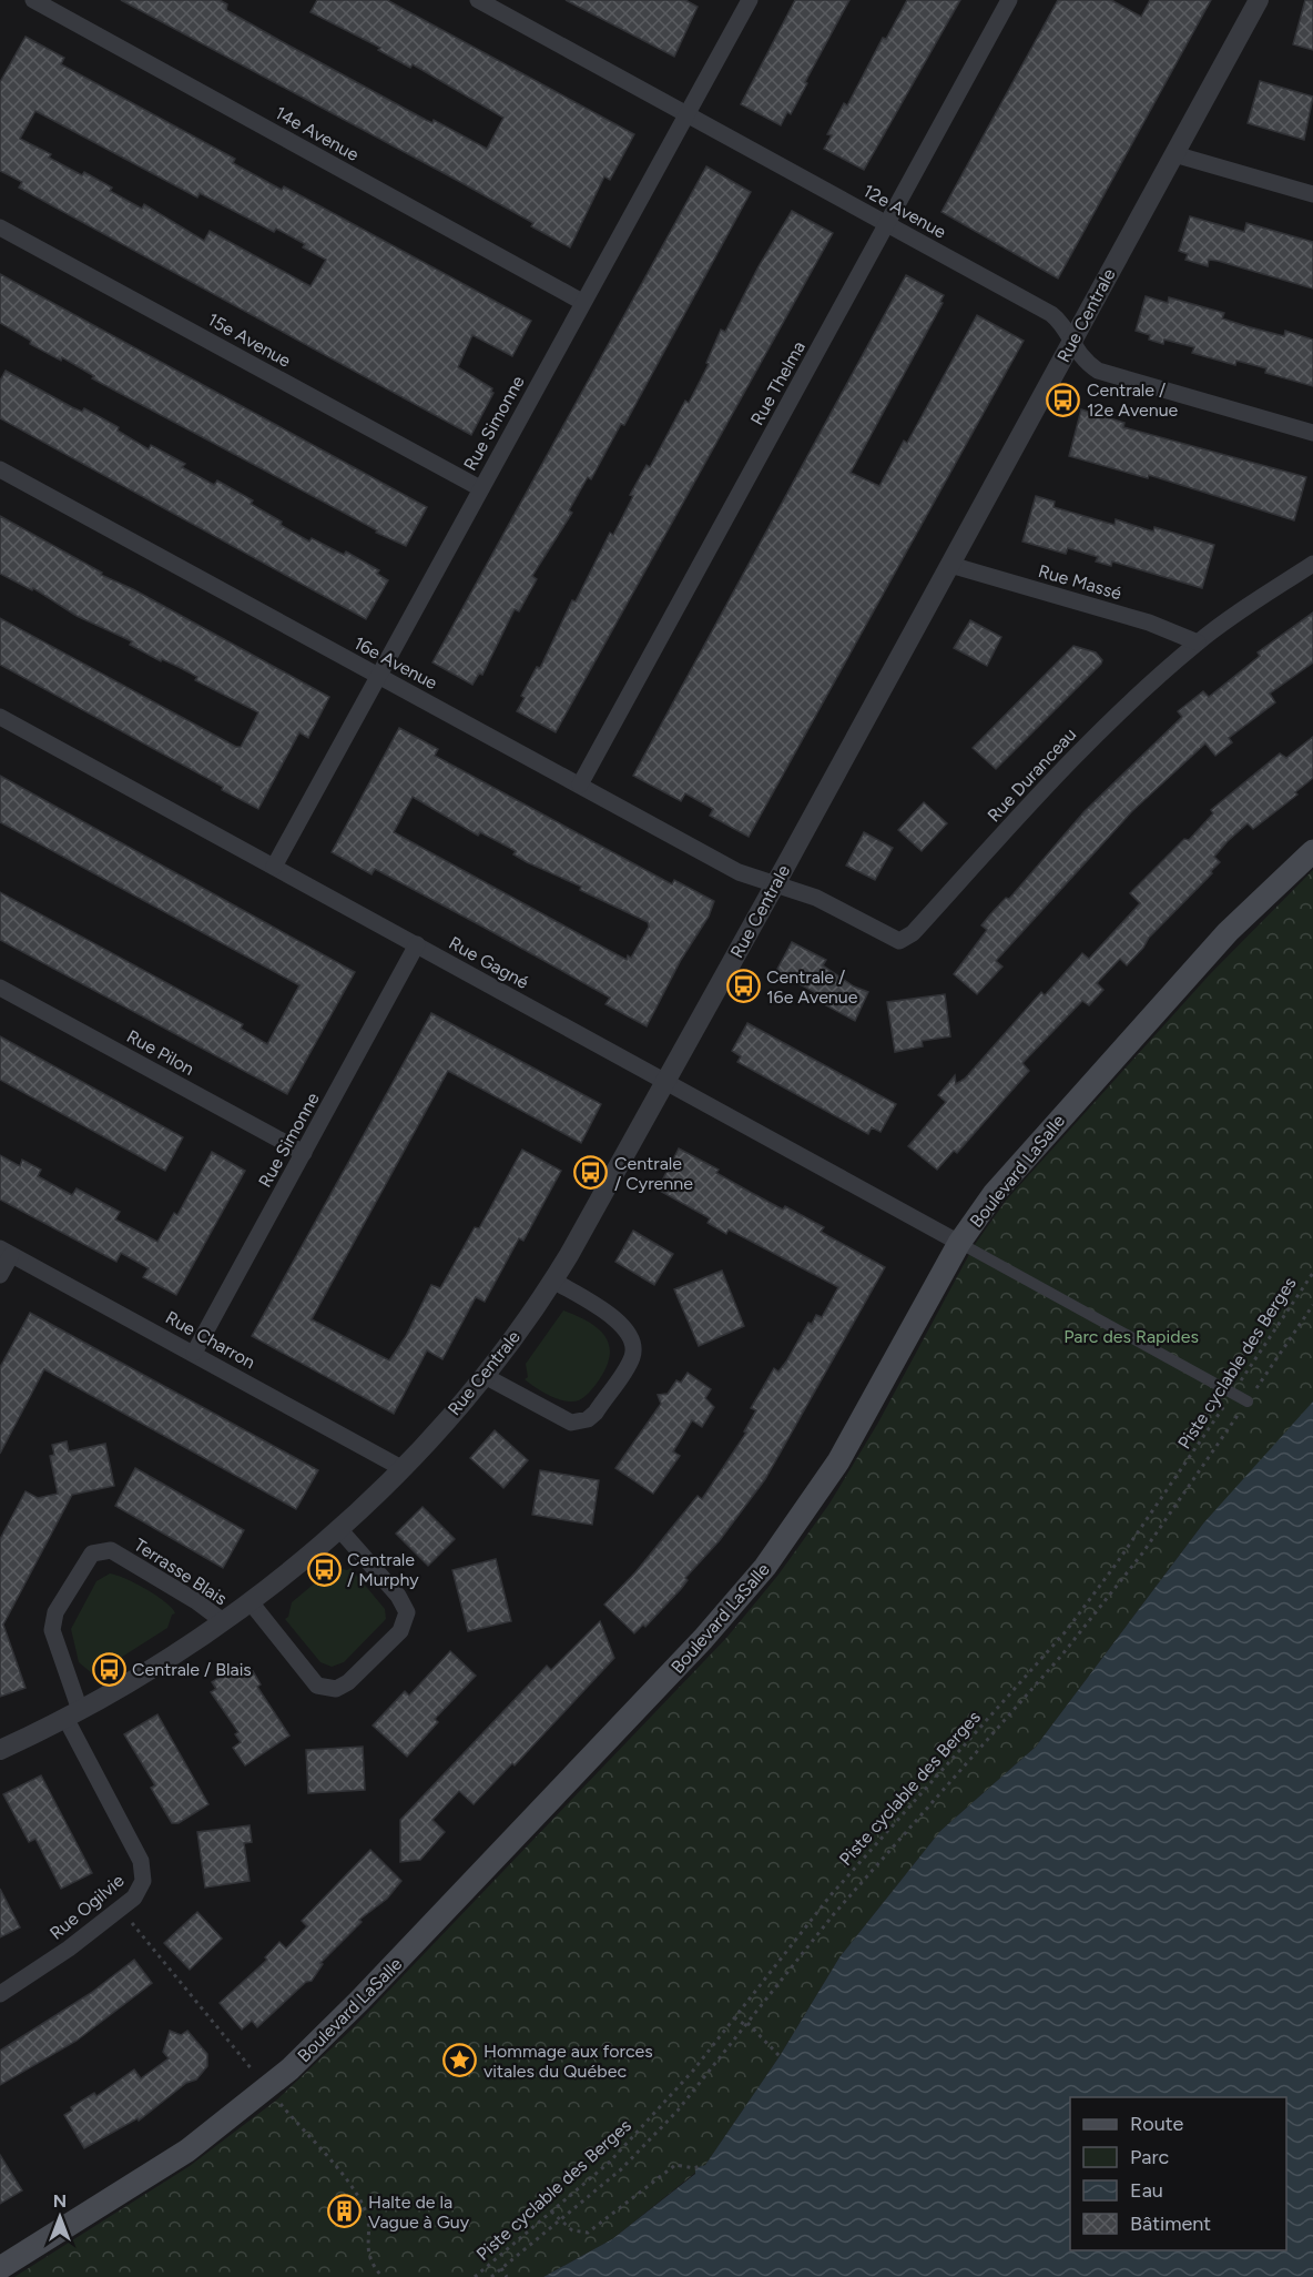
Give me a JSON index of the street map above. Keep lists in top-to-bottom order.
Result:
{
  "streets": {
    "main road": ["Boulevard LaSalle"],
    "street": [
      "14e Avenue",
      "12e Avenue",
      "Rue Centrale",
      "15e Avenue",
      "Rue Thelma",
      "Rue Simonne",
      "Rue Massé",
      "16e Avenue",
      "Rue Duranceau",
      "Rue Gagné",
      "Rue Pilon",
      "Rue Charron",
      "Terrasse Blais",
      "Rue Ogilvie"
    ],
    "path": ["Piste cyclable des Berges"]
  },
  "crossings": [
    ["14e Avenue", "Rue Simonne"],
    ["12e Avenue", "Rue Centrale"],
    ["12e Avenue", "Rue Thelma"],
    ["12e Avenue", "Rue Simonne"],
    ["Rue Centrale", "Rue Massé"],
    ["Rue Centrale", "16e Avenue"],
    ["Rue Centrale", "Rue Duranceau"],
    ["Rue Centrale", "Rue Gagné"],
    ["Rue Centrale", "Rue Charron"],
    ["Rue Centrale", "Terrasse Blais"],
    ["Rue Centrale", "Rue Ogilvie"],
    ["15e Avenue", "Rue Simonne"],
    ["Rue Thelma", "16e Avenue"],
    ["Rue Simonne", "16e Avenue"],
    ["Rue Simonne", "Rue Gagné"],
    ["Rue Simonne", "Rue Pilon"],
    ["Rue Simonne", "Rue Charron"],
    ["Rue Massé", "Rue Duranceau"],
    ["16e Avenue", "Rue Duranceau"],
    ["Rue Gagné", "Boulevard LaSalle"],
    ["Terrasse Blais", "Rue Ogilvie"]
  ],
  "parks": ["Parc des Rapides"],
  "places": {
    "bus stop": [
      "Centrale / 12e Avenue",
      "Centrale / 16e Avenue",
      "Centrale / Cyrenne",
      "Centrale / Murphy",
      "Centrale / Blais"
    ],
    "place": ["Hommage aux forces vitales du Québec"],
    "building": ["Halte de la Vague à Guy"]
  },
  "legend": [
    "Route",
    "Parc",
    "Eau",
    "Bâtiment"
  ],
  "north": "top"
}
